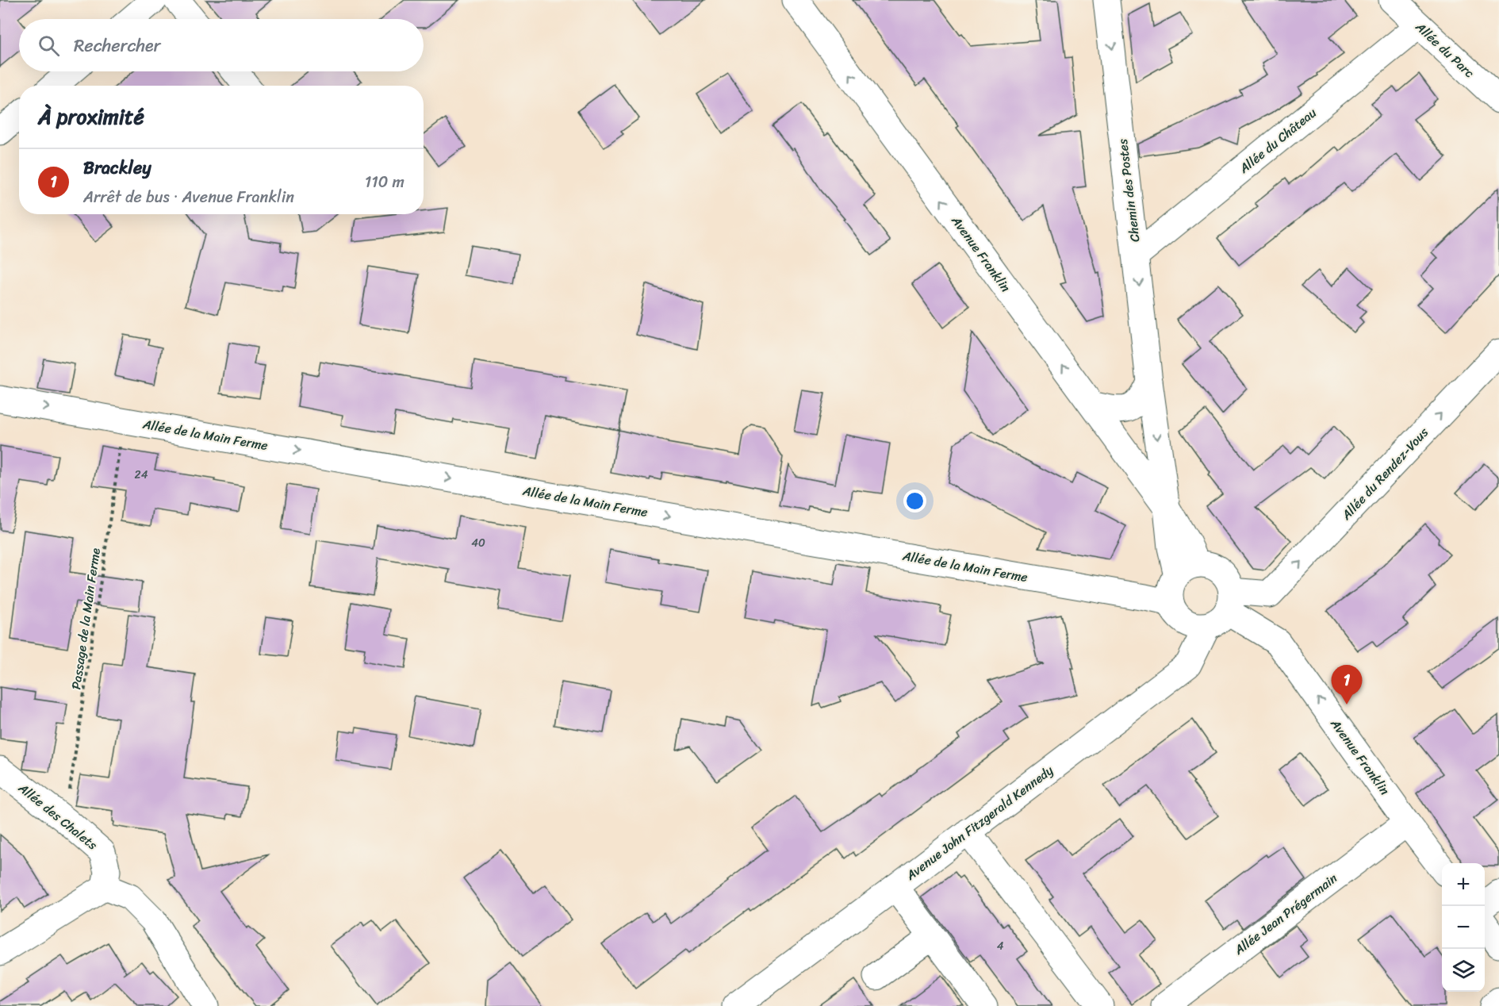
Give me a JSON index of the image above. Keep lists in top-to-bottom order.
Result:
{
  "streets": {
    "street": [
      "Allée du Parc",
      "Allée du Château",
      "Chemin des Postes",
      "Avenue Franklin",
      "Allée de la Main Ferme",
      "Allée du Rendez-Vous",
      "Allée des Chalets",
      "Avenue John Fitzgerald Kennedy",
      "Allée Jean Prégermain"
    ],
    "path": ["Passage de la Main Ferme"]
  },
  "crossings": [
    ["Allée du Parc", "Allée du Château"],
    ["Allée du Château", "Chemin des Postes"],
    ["Chemin des Postes", "Avenue Franklin"],
    ["Avenue Franklin", "Allée de la Main Ferme"],
    ["Avenue Franklin", "Avenue John Fitzgerald Kennedy"],
    ["Avenue Franklin", "Allée Jean Prégermain"],
    ["Allée de la Main Ferme", "Passage de la Main Ferme"],
    ["Allée de la Main Ferme", "Avenue John Fitzgerald Kennedy"],
    ["Passage de la Main Ferme", "Allée des Chalets"]
  ],
  "one_way": [
    "Chemin des Postes",
    "Avenue Franklin",
    "Allée de la Main Ferme",
    "Allée du Rendez-Vous"
  ],
  "house_numbers": ["24", "40", "4"],
  "page": {
    "search": "Rechercher",
    "heading": "À proximité",
    "list": [
      {
        "mark": "1",
        "name": "Brackley",
        "note": "Arrêt de bus · Avenue Franklin",
        "value": "110 m"
      }
    ],
    "pins": "1",
    "map_buttons": ["+", "−"]
  }
}
